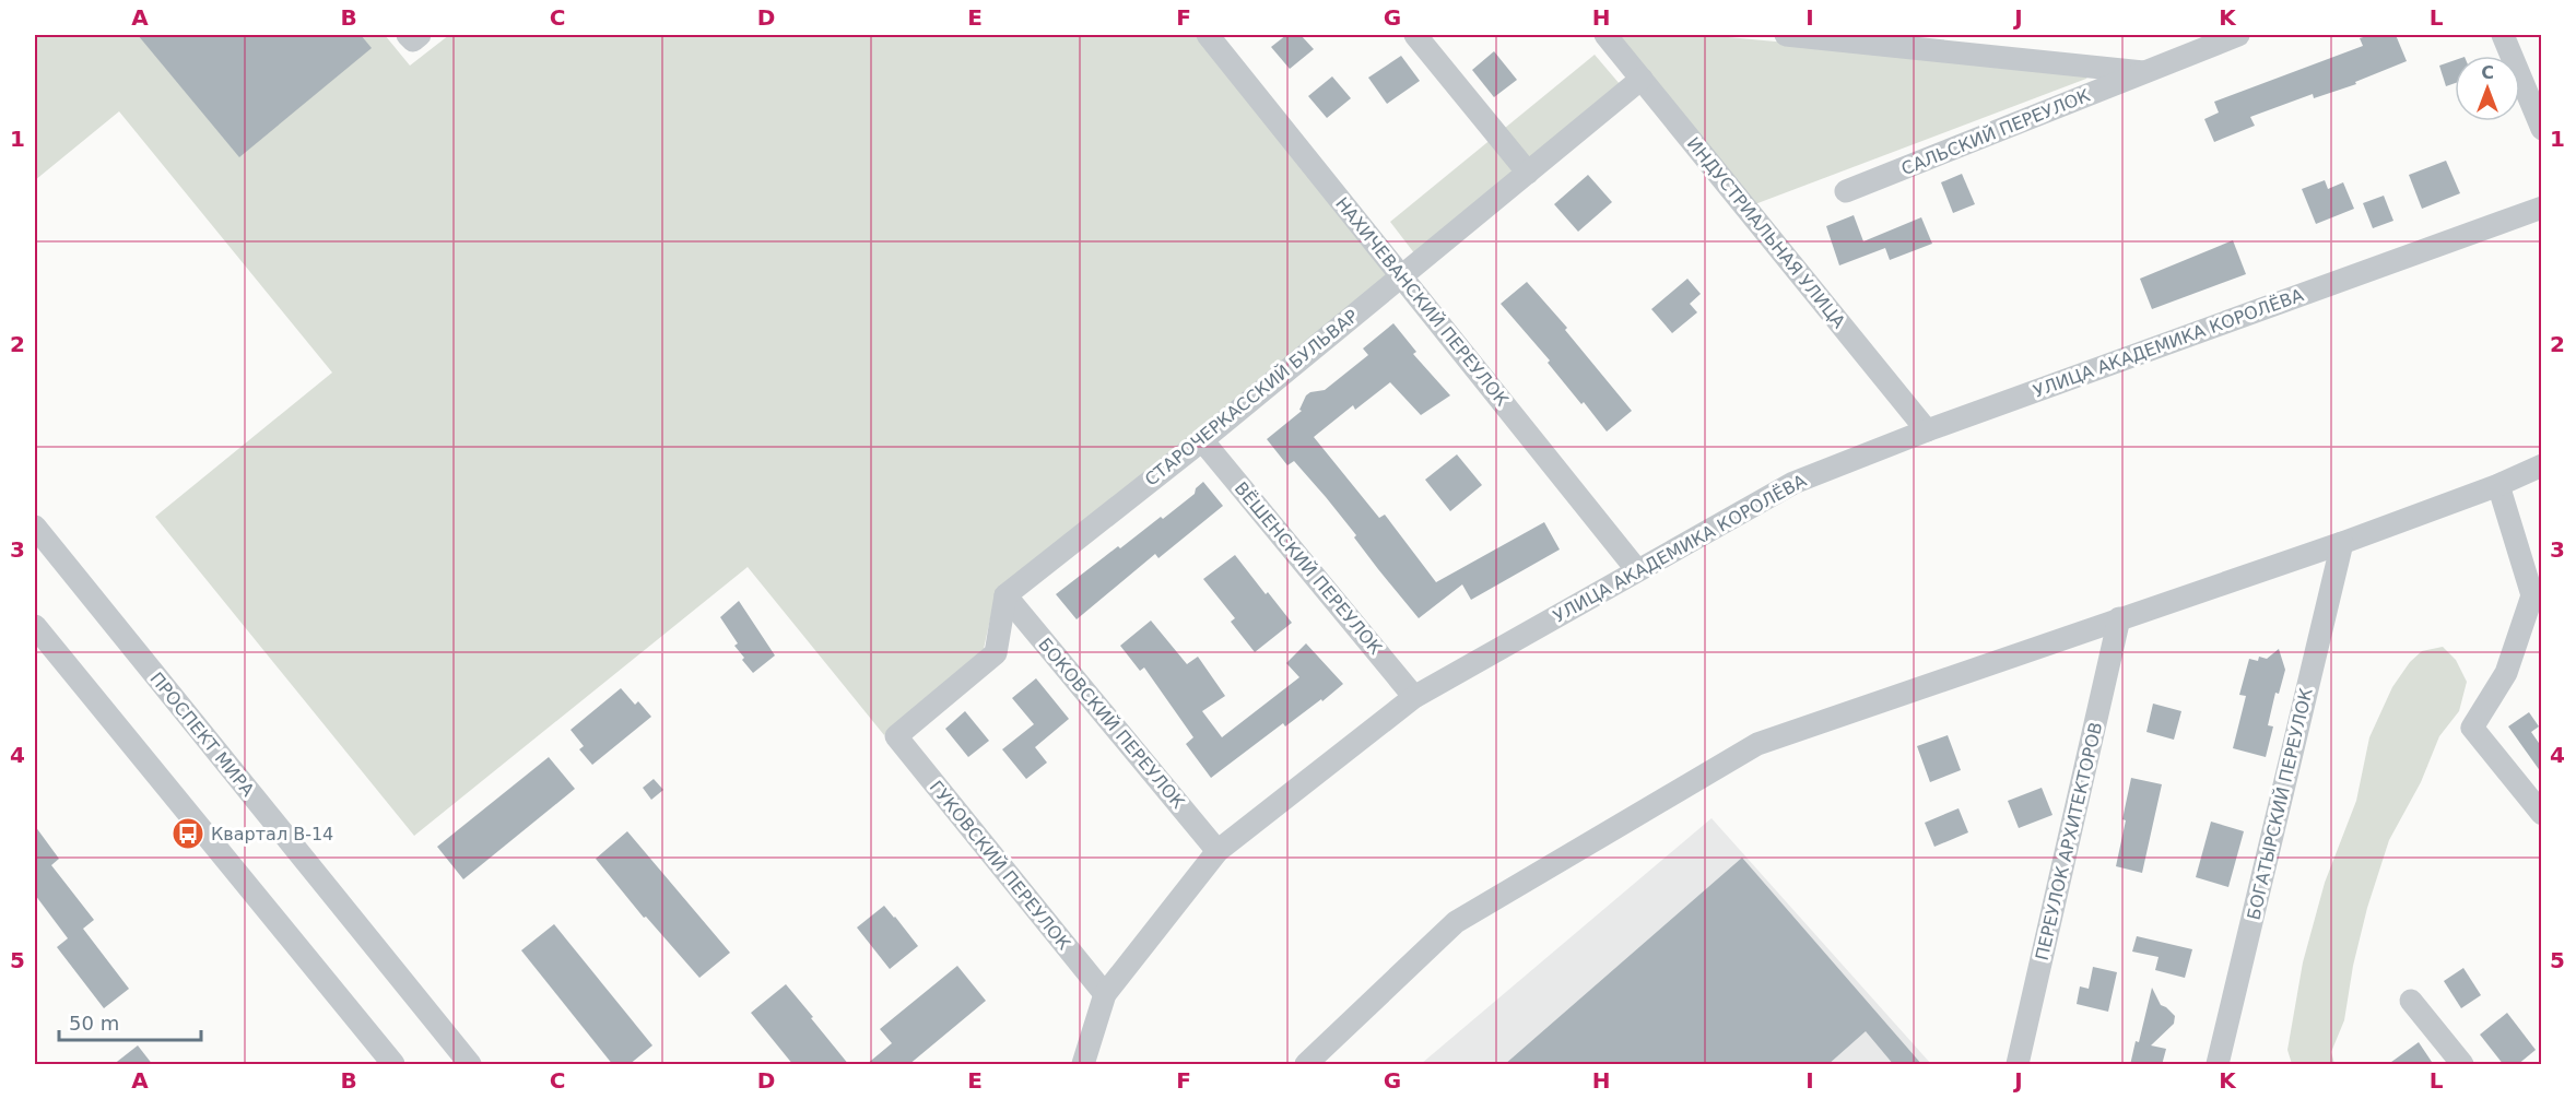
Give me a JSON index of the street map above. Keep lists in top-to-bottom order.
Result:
{
  "streets": {
    "street": [
      "САЛЬСКИЙ ПЕРЕУЛОК",
      "ИНДУСТРИАЛЬНАЯ УЛИЦА",
      "НАХИЧЕВАНСКИЙ ПЕРЕУЛОК",
      "УЛИЦА АКАДЕМИКА КОРОЛЁВА",
      "СТАРОЧЕРКАССКИЙ БУЛЬВАР",
      "ВЁШЕНСКИЙ ПЕРЕУЛОК",
      "БОКОВСКИЙ ПЕРЕУЛОК",
      "ПРОСПЕКТ МИРА",
      "БОГАТЫРСКИЙ ПЕРЕУЛОК",
      "ПЕРЕУЛОК АРХИТЕКТОРОВ",
      "ГУКОВСКИЙ ПЕРЕУЛОК"
    ]
  },
  "crossings": [
    ["ИНДУСТРИАЛЬНАЯ УЛИЦА", "УЛИЦА АКАДЕМИКА КОРОЛЁВА"],
    ["ИНДУСТРИАЛЬНАЯ УЛИЦА", "СТАРОЧЕРКАССКИЙ БУЛЬВАР"],
    ["НАХИЧЕВАНСКИЙ ПЕРЕУЛОК", "УЛИЦА АКАДЕМИКА КОРОЛЁВА"],
    ["НАХИЧЕВАНСКИЙ ПЕРЕУЛОК", "СТАРОЧЕРКАССКИЙ БУЛЬВАР"],
    ["УЛИЦА АКАДЕМИКА КОРОЛЁВА", "ВЁШЕНСКИЙ ПЕРЕУЛОК"],
    ["УЛИЦА АКАДЕМИКА КОРОЛЁВА", "БОКОВСКИЙ ПЕРЕУЛОК"],
    ["УЛИЦА АКАДЕМИКА КОРОЛЁВА", "ГУКОВСКИЙ ПЕРЕУЛОК"],
    ["СТАРОЧЕРКАССКИЙ БУЛЬВАР", "ВЁШЕНСКИЙ ПЕРЕУЛОК"],
    ["СТАРОЧЕРКАССКИЙ БУЛЬВАР", "БОКОВСКИЙ ПЕРЕУЛОК"],
    ["СТАРОЧЕРКАССКИЙ БУЛЬВАР", "ГУКОВСКИЙ ПЕРЕУЛОК"],
    ["БОКОВСКИЙ ПЕРЕУЛОК", "ГУКОВСКИЙ ПЕРЕУЛОК"]
  ],
  "places": {
    "bus stop": ["Квартал В-14"]
  },
  "scale_bar": "50 m",
  "north": "top",
  "grid": {
    "columns": [
      "A",
      "B",
      "C",
      "D",
      "E",
      "F",
      "G",
      "H",
      "I",
      "J",
      "K",
      "L"
    ],
    "rows": [
      "1",
      "2",
      "3",
      "4",
      "5"
    ]
  }
}
